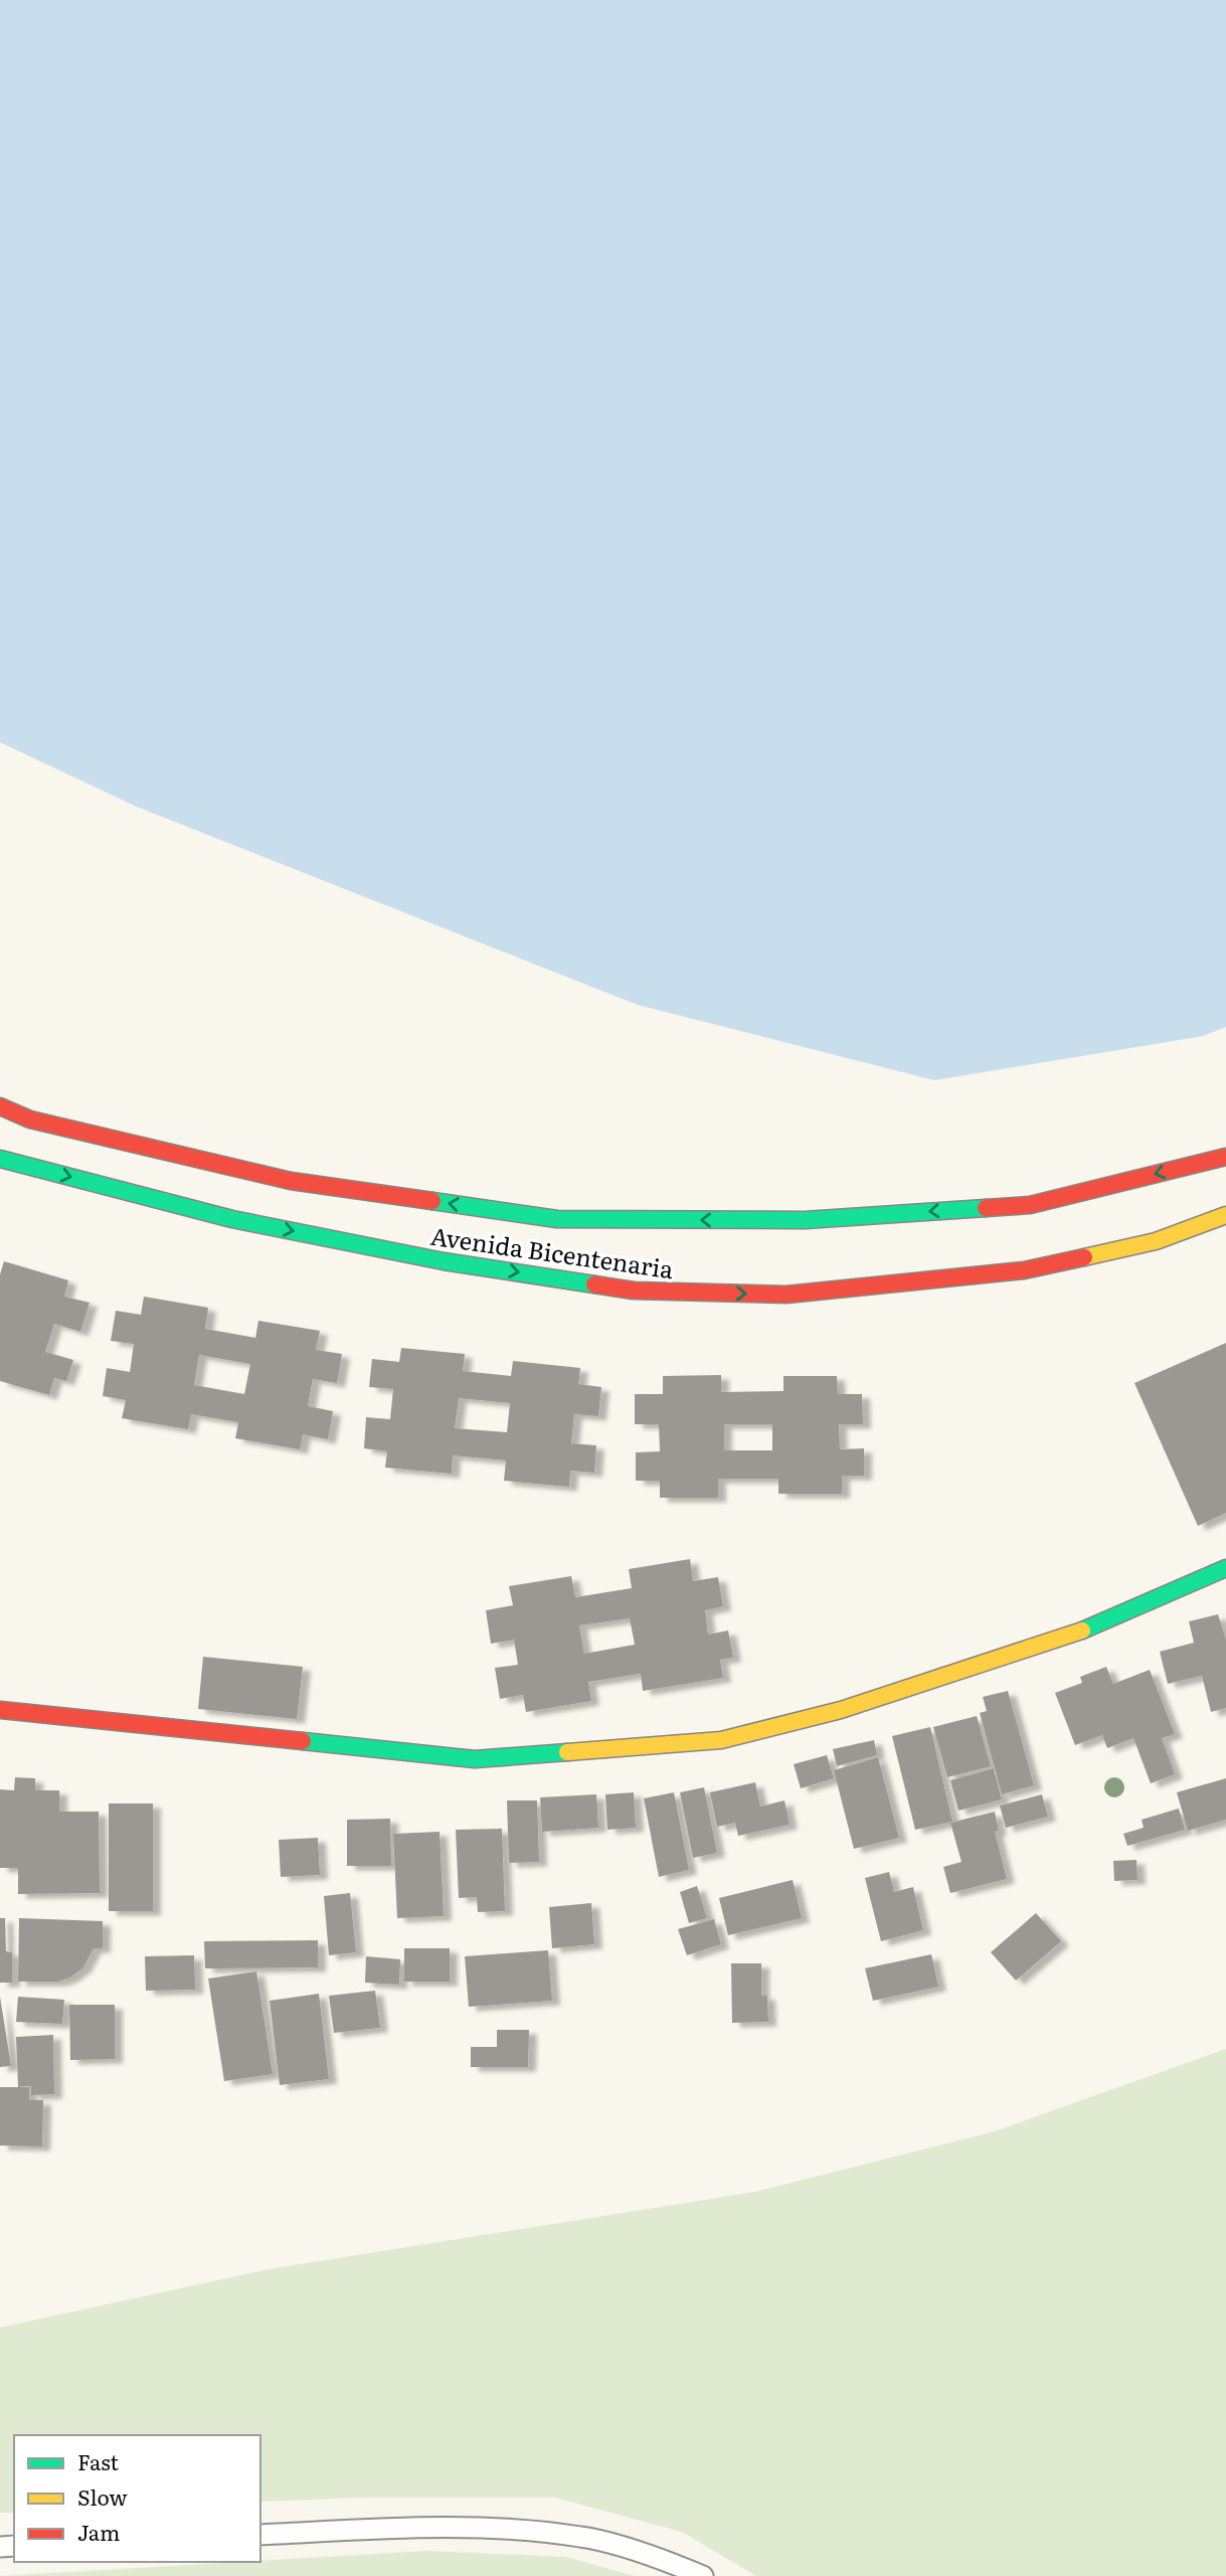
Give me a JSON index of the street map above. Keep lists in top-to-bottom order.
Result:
{
  "streets": {
    "street": ["Avenida Bicentenaria"]
  },
  "legend": ["Fast", "Slow", "Jam"]
}
